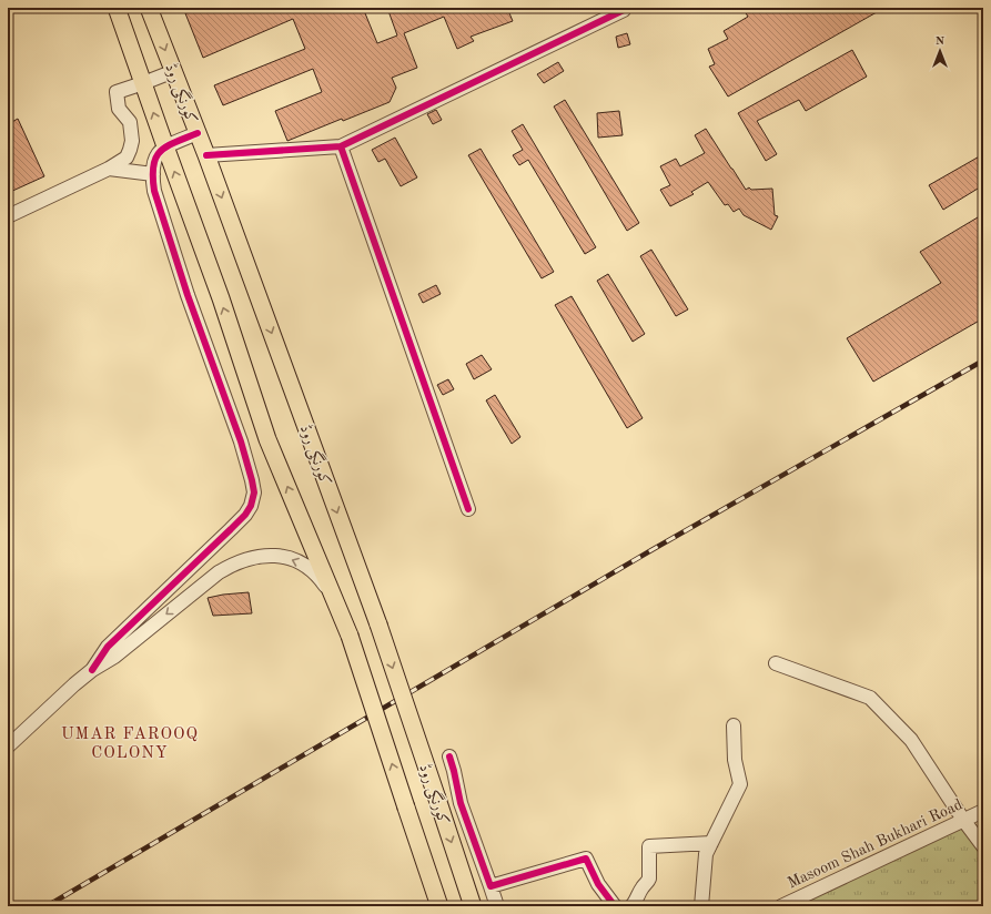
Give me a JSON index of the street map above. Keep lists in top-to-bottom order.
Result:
{
  "streets": {
    "main road": ["کورنگی روڈ"],
    "street": ["Masoom Shah Bukhari Road"]
  },
  "districts": ["UMAR FAROOQ COLONY"],
  "north": "top"
}
